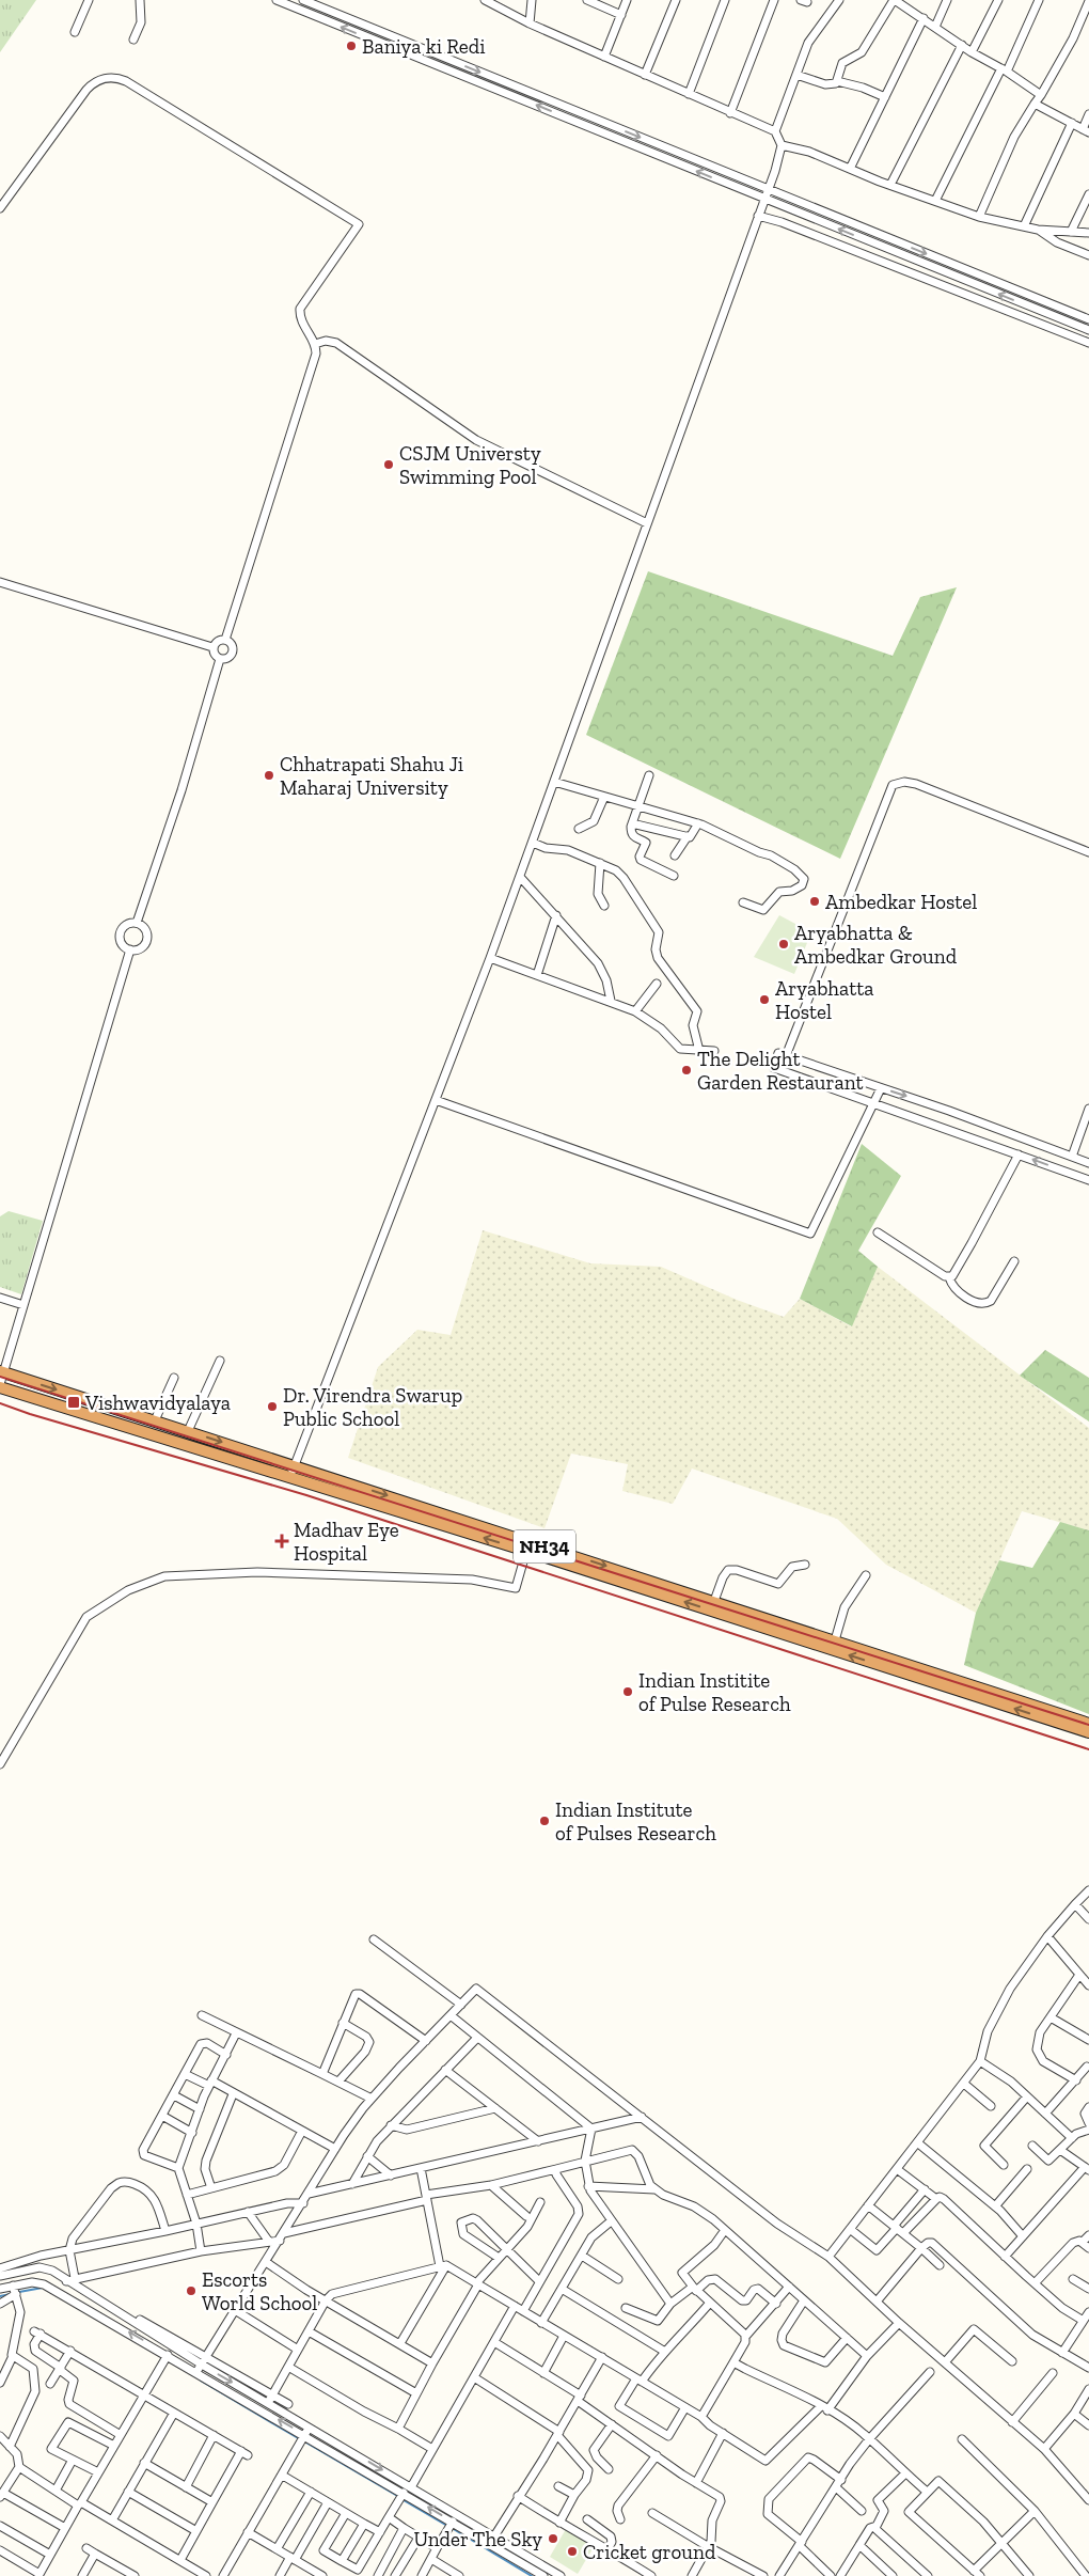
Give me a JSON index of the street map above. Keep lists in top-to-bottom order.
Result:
{
  "streets": {
    "highway": ["NH34"]
  },
  "places": {
    "other": [
      "Baniya ki Redi",
      "CSJM Universty Swimming Pool",
      "Chhatrapati Shahu Ji Maharaj University",
      "Ambedkar Hostel",
      "Aryabhatta & Ambedkar Ground",
      "Aryabhatta Hostel",
      "The Delight Garden Restaurant",
      "Dr. Virendra Swarup Public School",
      "Indian Institite of Pulse Research",
      "Indian Institute of Pulses Research",
      "Escorts World School",
      "Under The Sky",
      "Cricket ground"
    ],
    "transit": ["Vishwavidyalaya"],
    "health": ["Madhav Eye Hospital"]
  }
}
